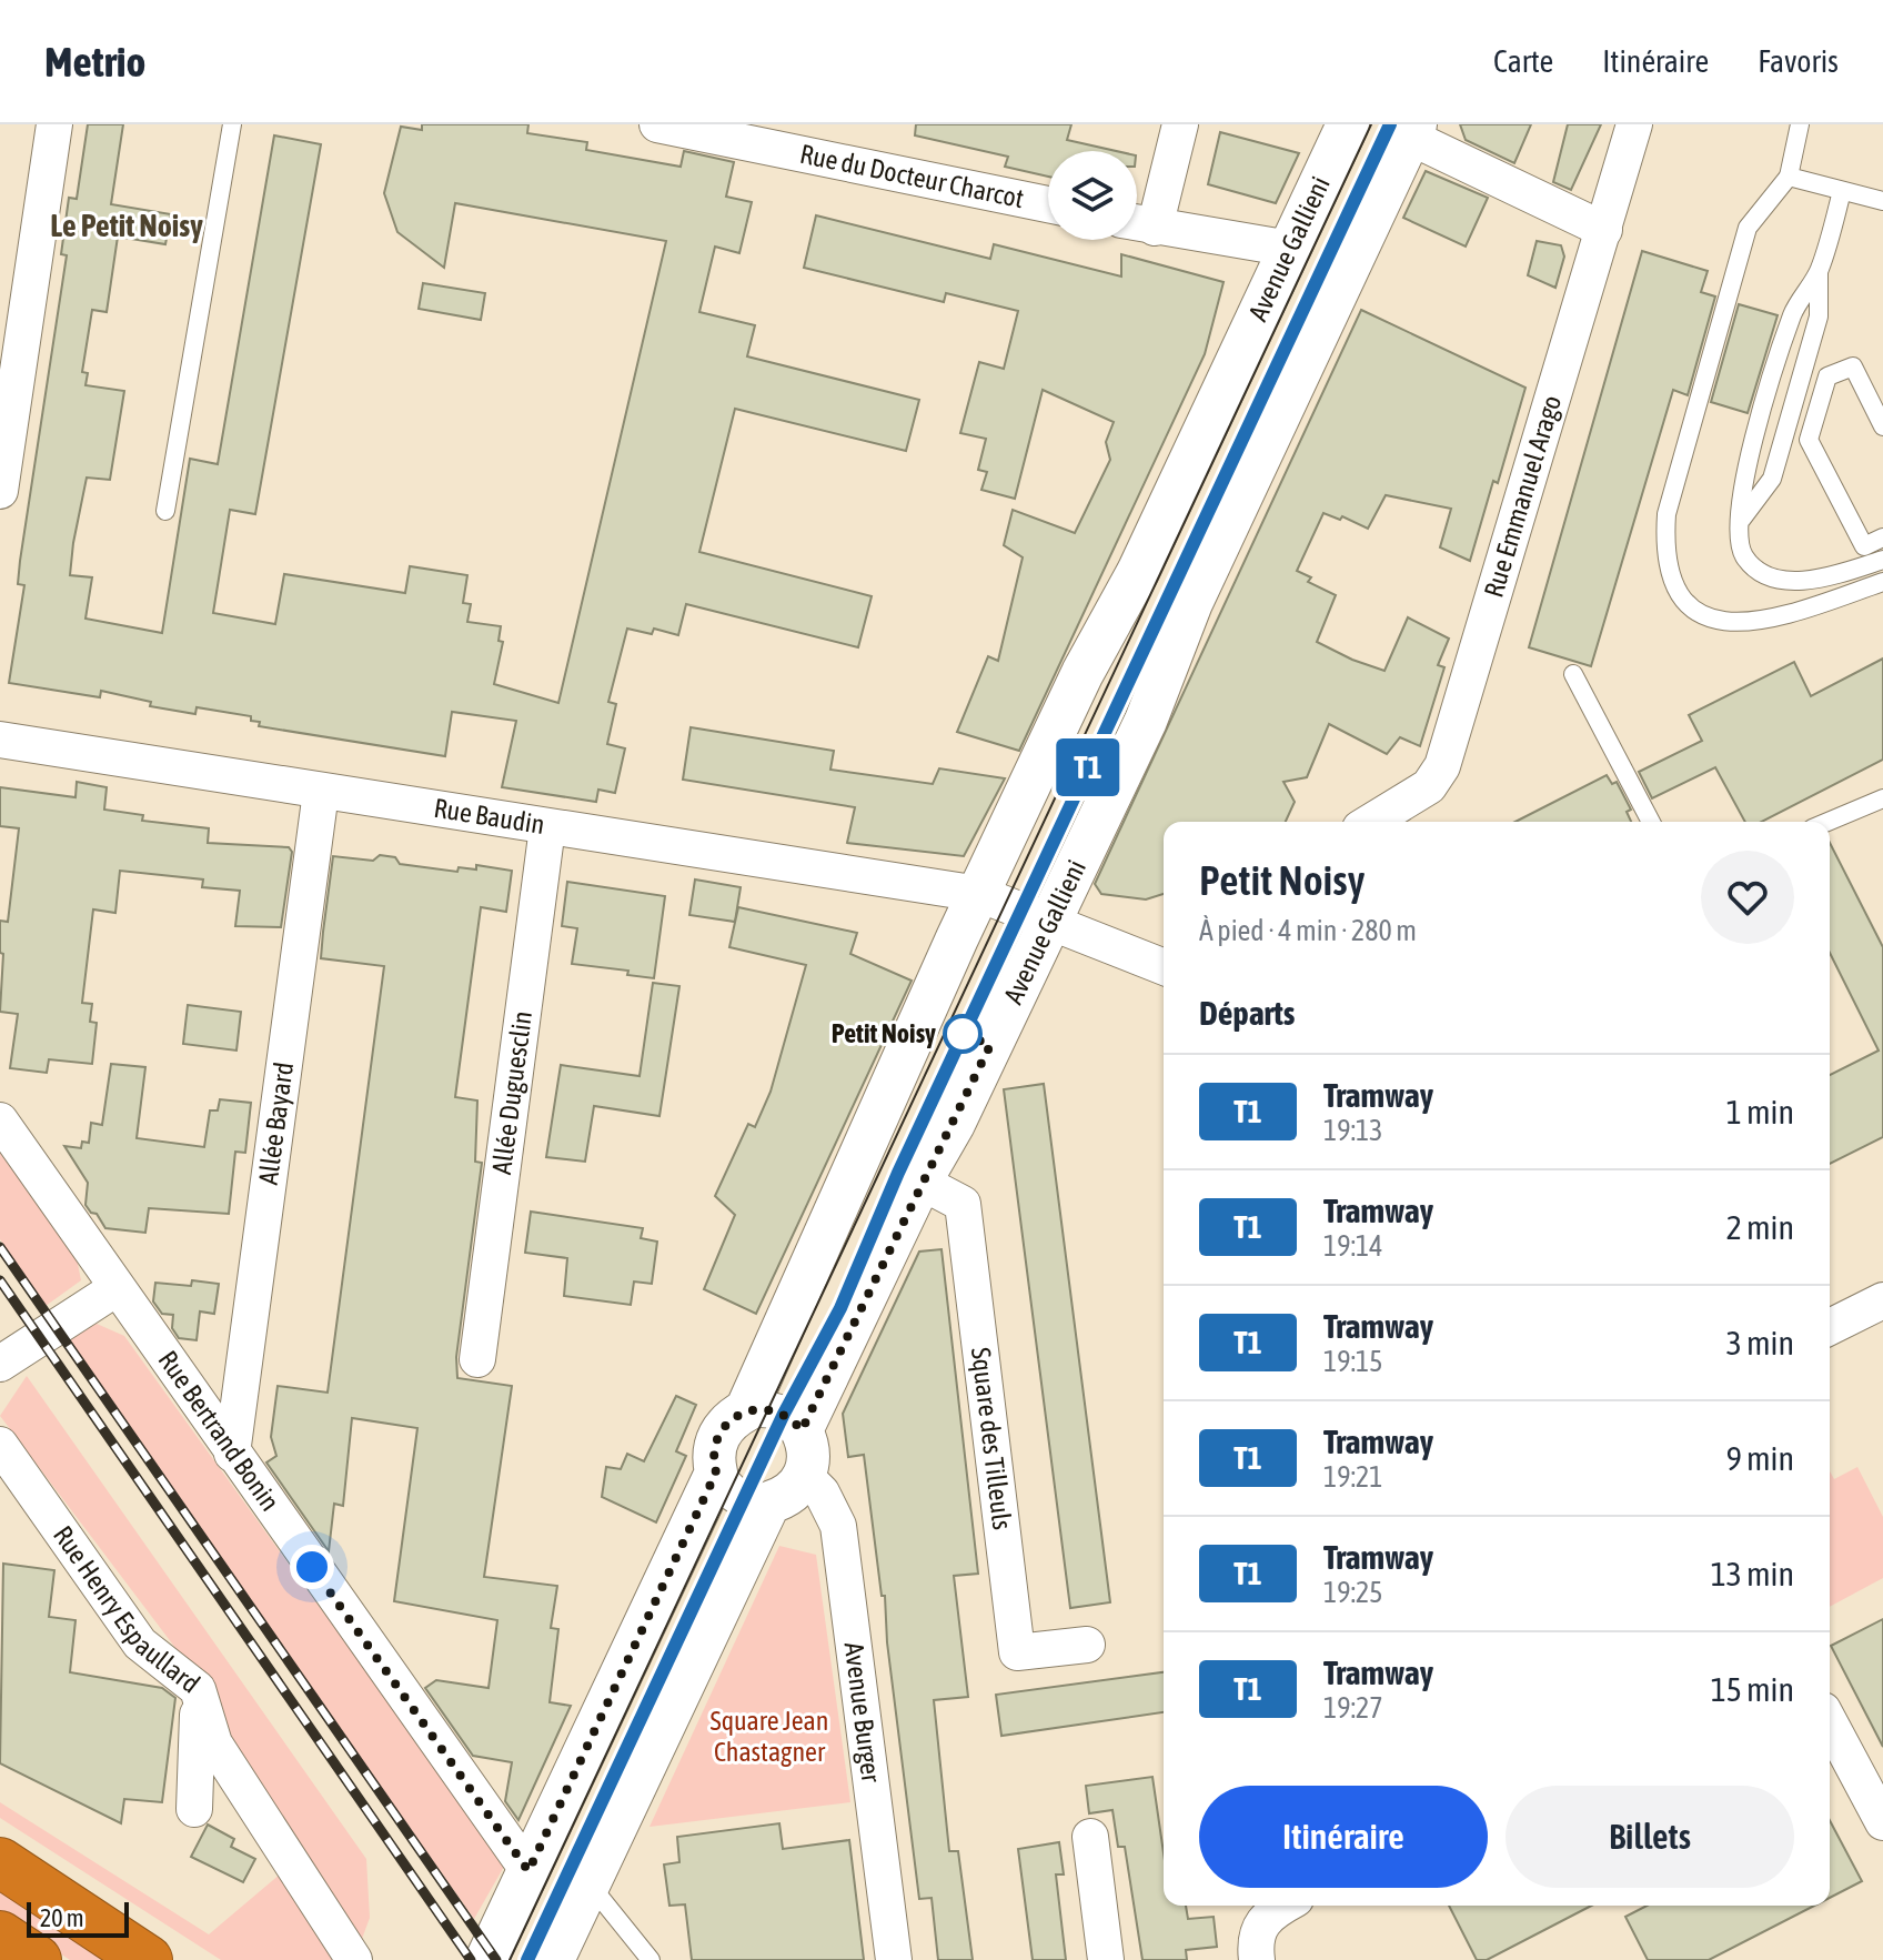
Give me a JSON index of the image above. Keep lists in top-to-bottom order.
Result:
{
  "streets": {
    "street": [
      "Rue du Docteur Charcot",
      "Avenue Gallieni",
      "Rue Emmanuel Arago",
      "Rue Baudin",
      "Allée Duguesclin",
      "Allée Bayard",
      "Rue Bertrand Bonin",
      "Square des Tilleuls",
      "Rue Henry Espaullard",
      "Avenue Burger"
    ]
  },
  "crossings": [
    ["Avenue Gallieni", "Rue Baudin"],
    ["Avenue Gallieni", "Rue Bertrand Bonin"],
    ["Avenue Gallieni", "Square des Tilleuls"],
    ["Avenue Gallieni", "Avenue Burger"],
    ["Rue Baudin", "Allée Duguesclin"],
    ["Rue Baudin", "Allée Bayard"],
    ["Allée Bayard", "Rue Bertrand Bonin"]
  ],
  "districts": ["Le Petit Noisy"],
  "parks": ["Square Jean Chastagner"],
  "places": ["Petit Noisy"],
  "lines": ["tram line T1"],
  "scale_bar": "20 m",
  "page": {
    "header": "Metrio",
    "nav": ["Carte", "Itinéraire", "Favoris"],
    "on_map": "T1",
    "heading": [
      ["Petit Noisy", "À pied · 4 min · 280 m"],
      "Départs"
    ],
    "list": [
      {
        "mark": "T1",
        "name": "Tramway",
        "note": "19:13",
        "value": "1 min"
      },
      {
        "mark": "T1",
        "name": "Tramway",
        "note": "19:14",
        "value": "2 min"
      },
      {
        "mark": "T1",
        "name": "Tramway",
        "note": "19:15",
        "value": "3 min"
      },
      {
        "mark": "T1",
        "name": "Tramway",
        "note": "19:21",
        "value": "9 min"
      },
      {
        "mark": "T1",
        "name": "Tramway",
        "note": "19:25",
        "value": "13 min"
      },
      {
        "mark": "T1",
        "name": "Tramway",
        "note": "19:27",
        "value": "15 min"
      }
    ],
    "buttons": ["Itinéraire", "Billets"],
    "scale": "20 m"
  }
}
